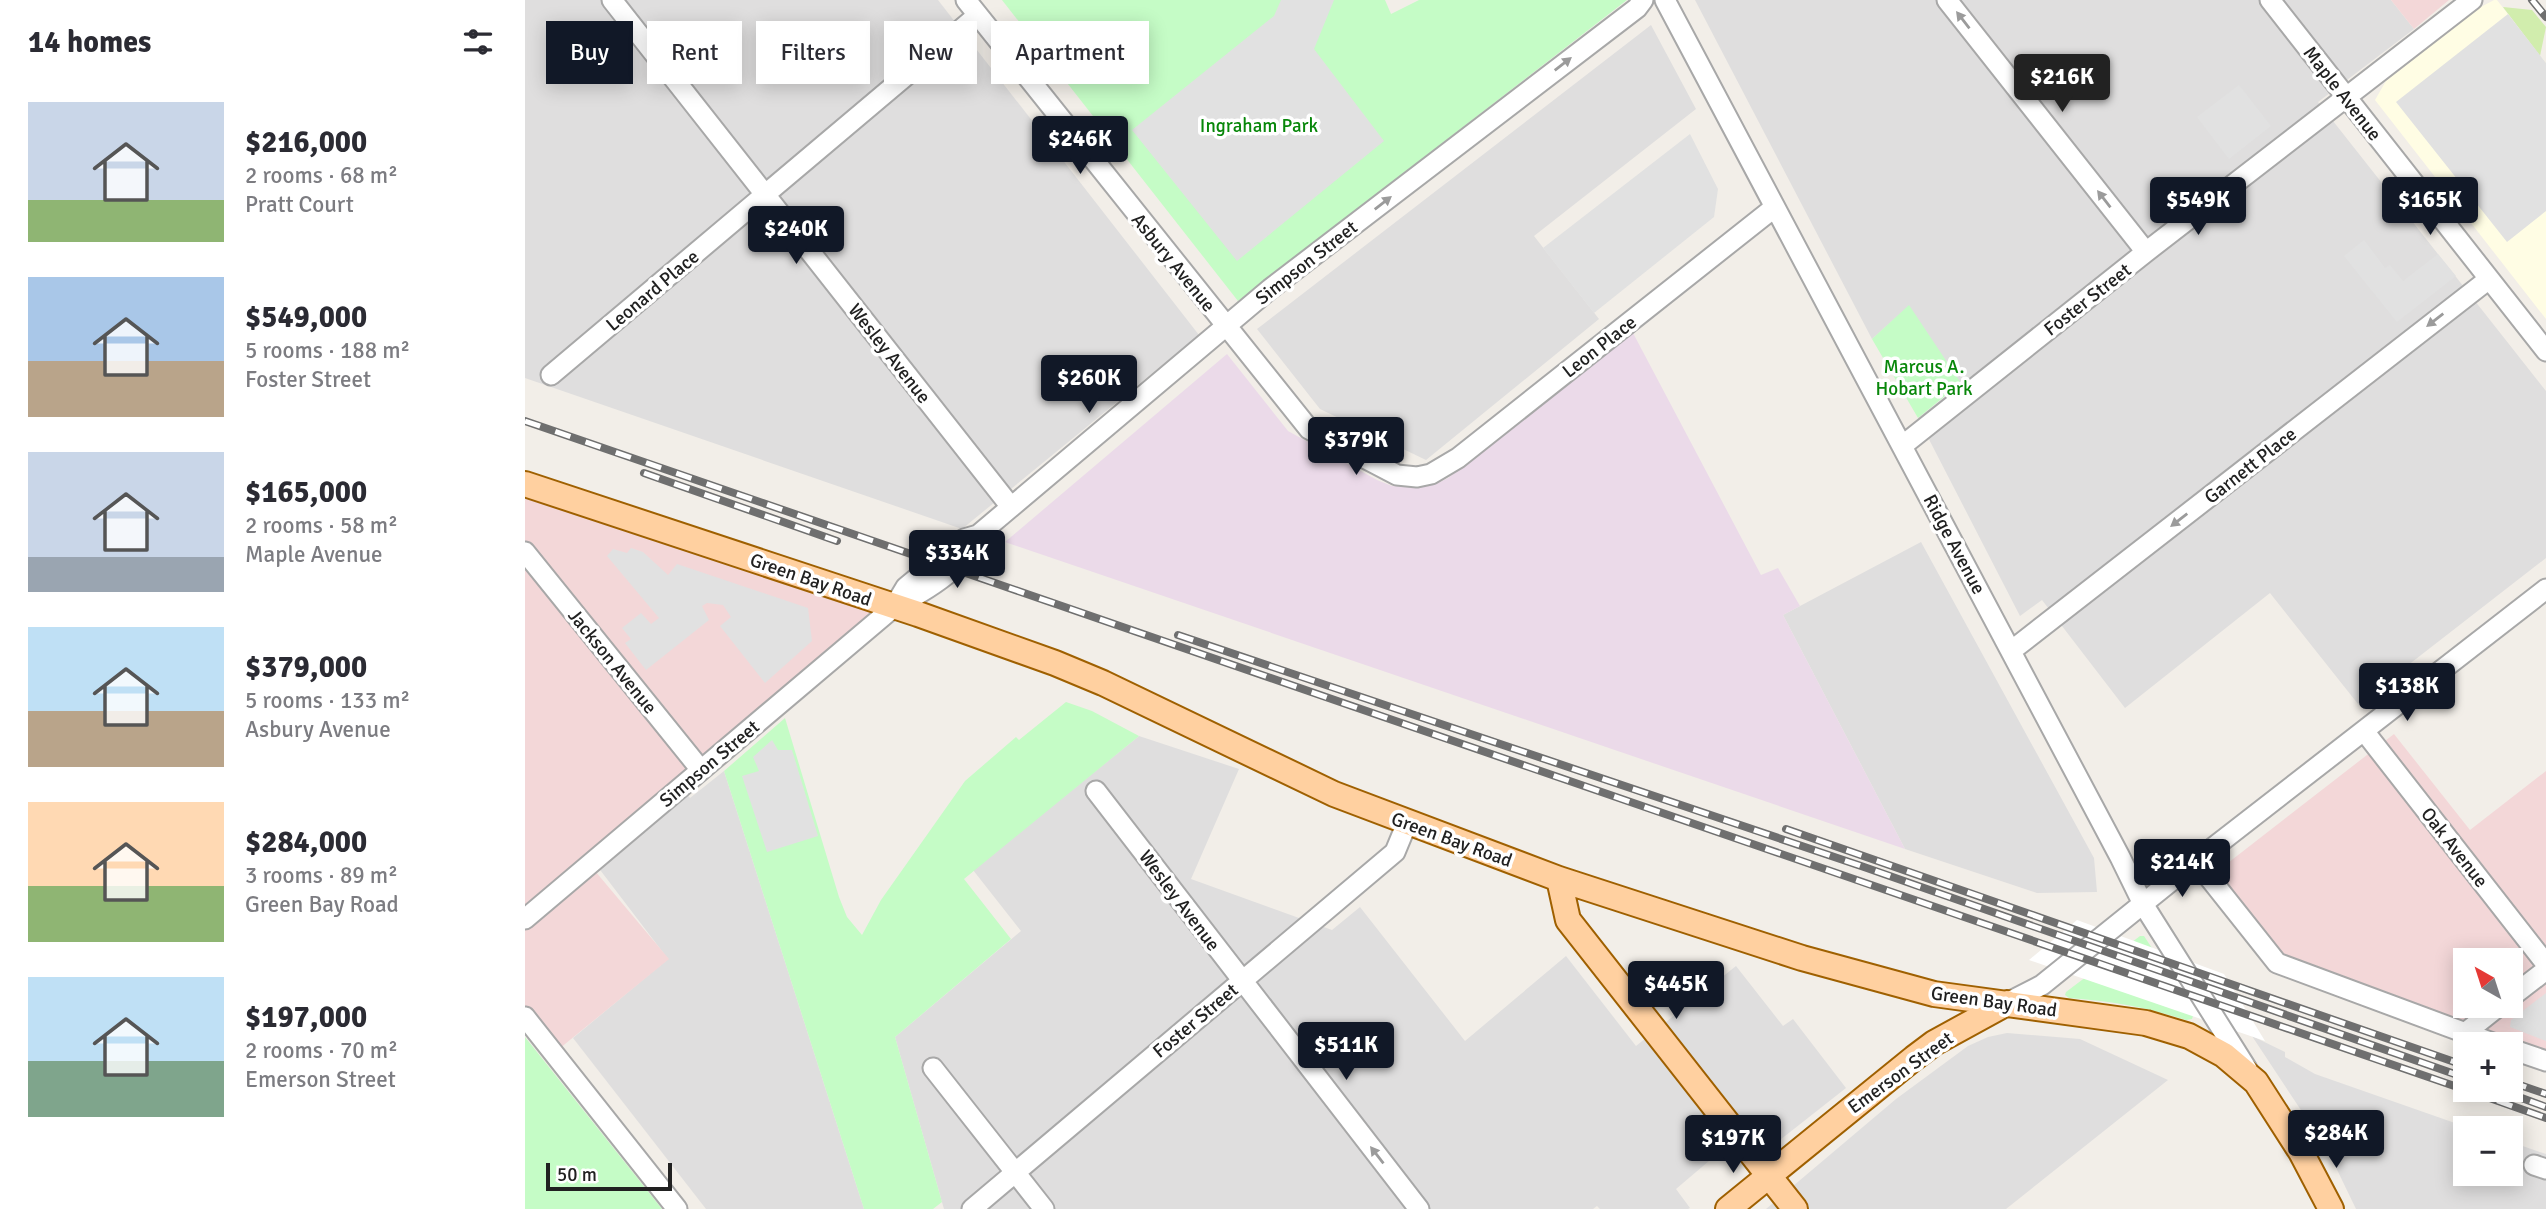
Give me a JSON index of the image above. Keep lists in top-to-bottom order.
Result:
{
  "streets": {
    "main road": ["Green Bay Road", "Emerson Street"],
    "street": [
      "Maple Avenue",
      "Asbury Avenue",
      "Simpson Street",
      "Leonard Place",
      "Foster Street",
      "Leon Place",
      "Wesley Avenue",
      "Garnett Place",
      "Ridge Avenue",
      "Jackson Avenue",
      "Oak Avenue"
    ]
  },
  "crossings": [
    ["Maple Avenue", "Foster Street"],
    ["Maple Avenue", "Garnett Place"],
    ["Asbury Avenue", "Simpson Street"],
    ["Asbury Avenue", "Leonard Place"],
    ["Asbury Avenue", "Leon Place"],
    ["Simpson Street", "Wesley Avenue"],
    ["Simpson Street", "Green Bay Road"],
    ["Simpson Street", "Jackson Avenue"],
    ["Leonard Place", "Wesley Avenue"],
    ["Foster Street", "Wesley Avenue"],
    ["Foster Street", "Ridge Avenue"],
    ["Foster Street", "Green Bay Road"],
    ["Leon Place", "Ridge Avenue"],
    ["Garnett Place", "Ridge Avenue"],
    ["Ridge Avenue", "Green Bay Road"],
    ["Ridge Avenue", "Emerson Street"],
    ["Green Bay Road", "Emerson Street"],
    ["Oak Avenue", "Emerson Street"]
  ],
  "one_way": ["Simpson Street", "Garnett Place"],
  "parks": ["Ingraham Park", "Marcus A. Hobart Park"],
  "scale_bar": "50 m",
  "north": "top left",
  "page": {
    "heading": "14 homes",
    "chip": [
      "Buy",
      "Rent",
      "Filters",
      "New",
      "Apartment"
    ],
    "price": [
      "$216K",
      "$246K",
      "$549K",
      "$165K",
      "$240K",
      "$260K",
      "$379K",
      "$334K",
      "$138K",
      "$214K",
      "$445K",
      "$511K",
      "$284K",
      "$197K"
    ],
    "list": [
      {
        "name": "$216,000",
        "note": "2 rooms · 68 m² · Pratt Court"
      },
      {
        "name": "$549,000",
        "note": "5 rooms · 188 m² · Foster Street"
      },
      {
        "name": "$165,000",
        "note": "2 rooms · 58 m² · Maple Avenue"
      },
      {
        "name": "$379,000",
        "note": "5 rooms · 133 m² · Asbury Avenue"
      },
      {
        "name": "$284,000",
        "note": "3 rooms · 89 m² · Green Bay Road"
      },
      {
        "name": "$197,000",
        "note": "2 rooms · 70 m² · Emerson Street"
      }
    ],
    "map_buttons": ["+", "−"],
    "scale": "50 m"
  }
}
